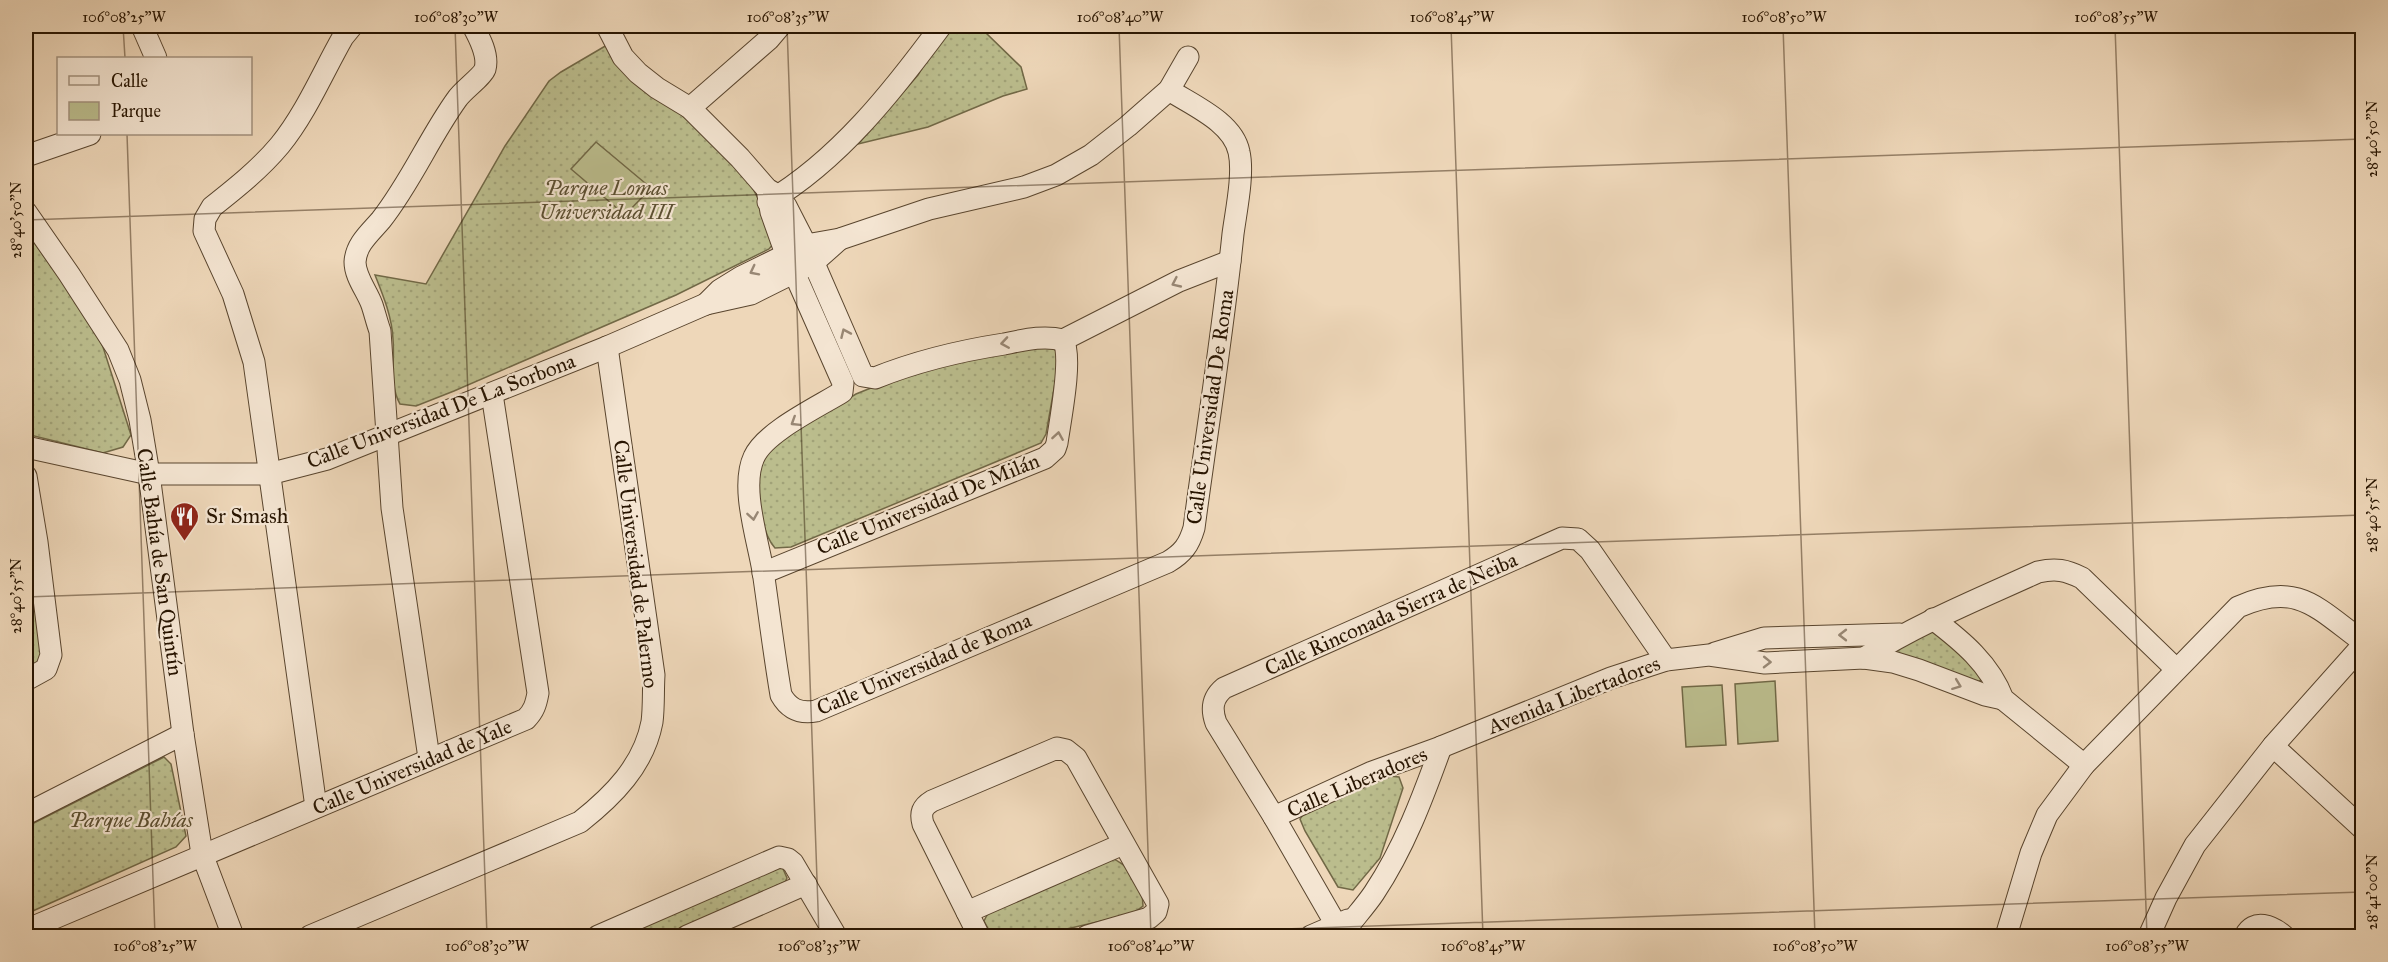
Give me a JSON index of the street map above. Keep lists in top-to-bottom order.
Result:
{
  "streets": {
    "street": [
      "Calle Universidad De Roma",
      "Calle Universidad De La Sorbona",
      "Calle Universidad De Milán",
      "Calle Bahía de San Quintín",
      "Calle Universidad de Palermo",
      "Calle Rinconada Sierra de Neiba",
      "Calle Universidad de Roma",
      "Avenida Libertadores",
      "Calle Universidad de Yale",
      "Calle Liberadores"
    ]
  },
  "crossings": [
    ["Calle Universidad De Roma", "Calle Universidad De La Sorbona"],
    ["Calle Universidad De Roma", "Calle Universidad De Milán"],
    ["Calle Universidad De Roma", "Calle Universidad de Roma"],
    ["Calle Universidad De La Sorbona", "Calle Bahía de San Quintín"],
    ["Calle Universidad De La Sorbona", "Calle Universidad de Palermo"],
    ["Calle Universidad De La Sorbona", "Calle Universidad de Yale"],
    ["Calle Universidad De Milán", "Calle Universidad de Roma"],
    ["Calle Bahía de San Quintín", "Calle Universidad de Yale"],
    ["Calle Rinconada Sierra de Neiba", "Avenida Libertadores"],
    ["Calle Rinconada Sierra de Neiba", "Calle Liberadores"],
    ["Avenida Libertadores", "Calle Liberadores"]
  ],
  "one_way": ["Calle Universidad De Roma", "Calle Universidad De Milán"],
  "parks": ["Parque Lomas Universidad III", "Parque Bahías"],
  "places": {
    "restaurant": ["Sr Smash"]
  },
  "legend": ["Calle", "Parque"],
  "coordinates": [
    "106°08'25\"W",
    "106°08'30\"W",
    "106°08'35\"W",
    "106°08'40\"W",
    "106°08'45\"W",
    "106°08'50\"W",
    "106°08'55\"W",
    "28°40'50\"N",
    "28°40'55\"N",
    "28°41'00\"N"
  ]
}
